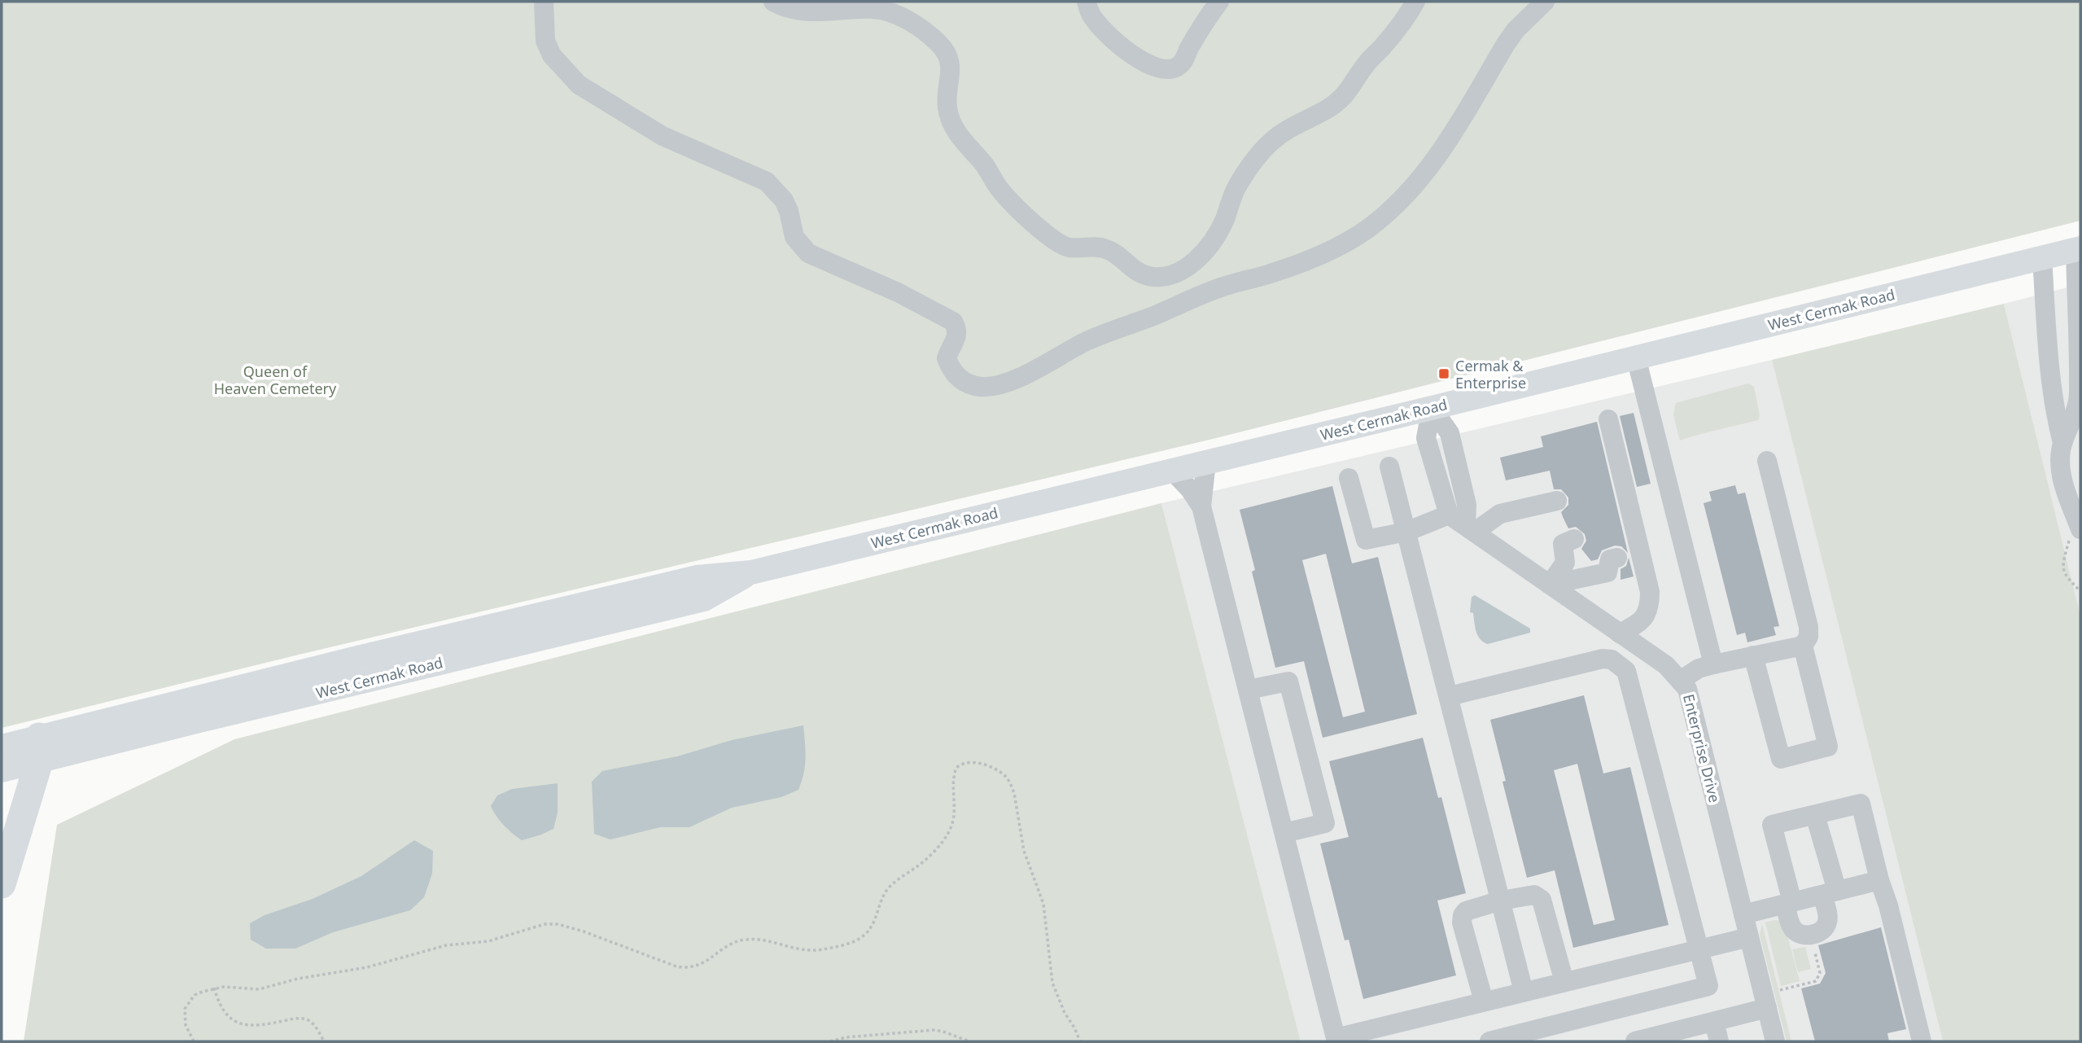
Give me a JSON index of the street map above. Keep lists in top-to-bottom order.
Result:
{
  "streets": {
    "main road": ["West Cermak Road"],
    "street": ["Enterprise Drive"]
  },
  "parks": ["Queen of Heaven Cemetery"],
  "places": {
    "transit": ["Cermak & Enterprise"]
  }
}
